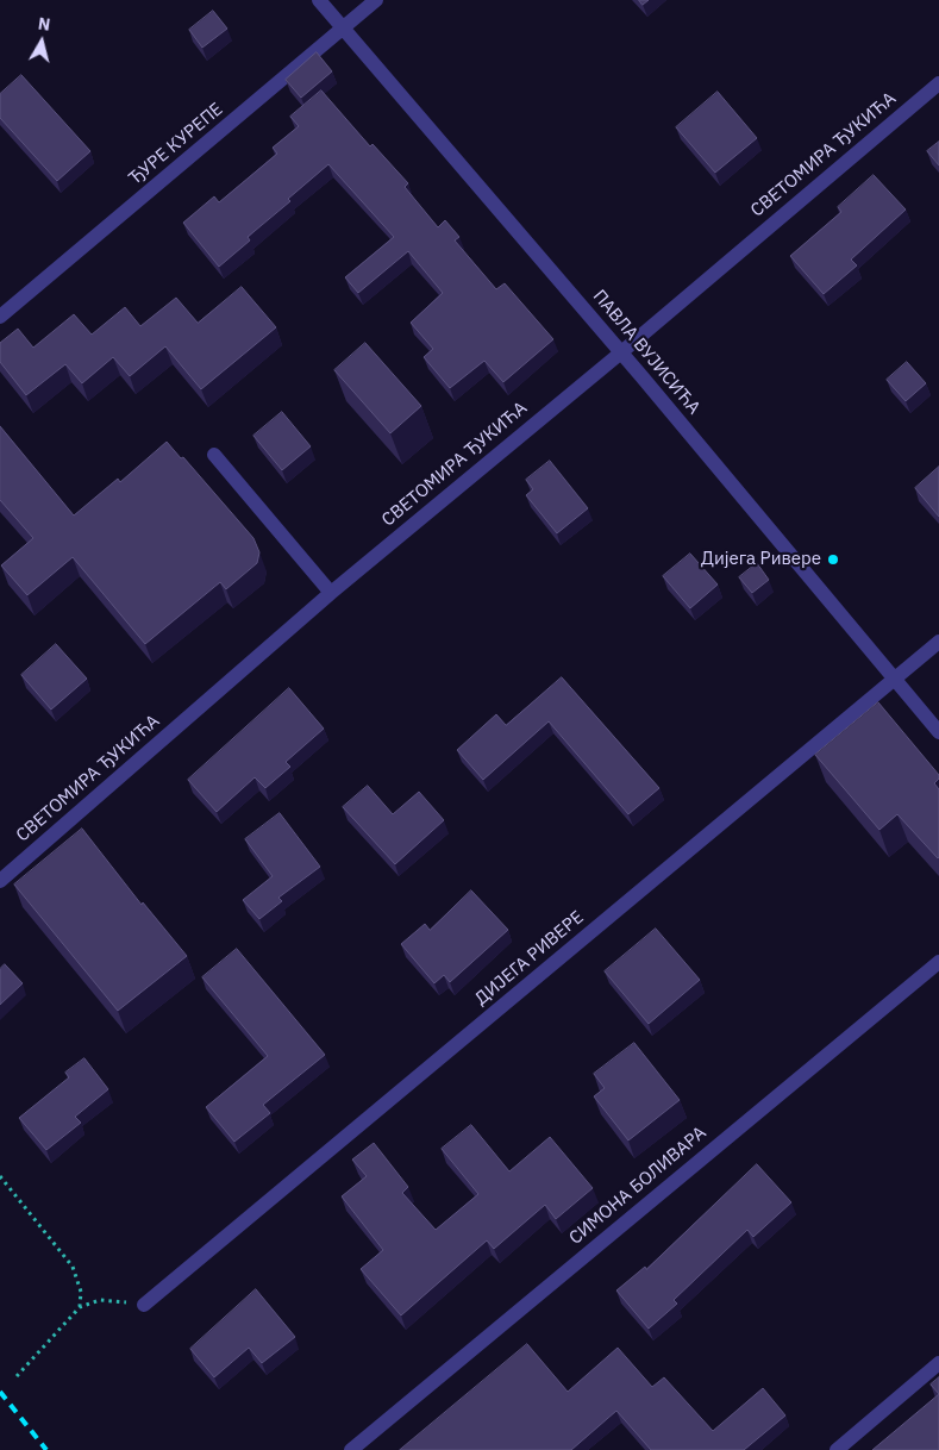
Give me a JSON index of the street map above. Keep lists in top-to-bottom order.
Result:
{
  "streets": {
    "street": [
      "ЂУРЕ КУРЕПЕ",
      "СВЕТОМИРА ЂУКИЋА",
      "ПАВЛА ВУЈИСИЋА",
      "ДИЈЕГА РИВЕРЕ",
      "СИМОНА БОЛИВАРА"
    ]
  },
  "crossings": [
    ["ЂУРЕ КУРЕПЕ", "ПАВЛА ВУЈИСИЋА"],
    ["СВЕТОМИРА ЂУКИЋА", "ПАВЛА ВУЈИСИЋА"],
    ["ПАВЛА ВУЈИСИЋА", "ДИЈЕГА РИВЕРЕ"]
  ],
  "places": ["Дијега Ривере"],
  "north": "top"
}
